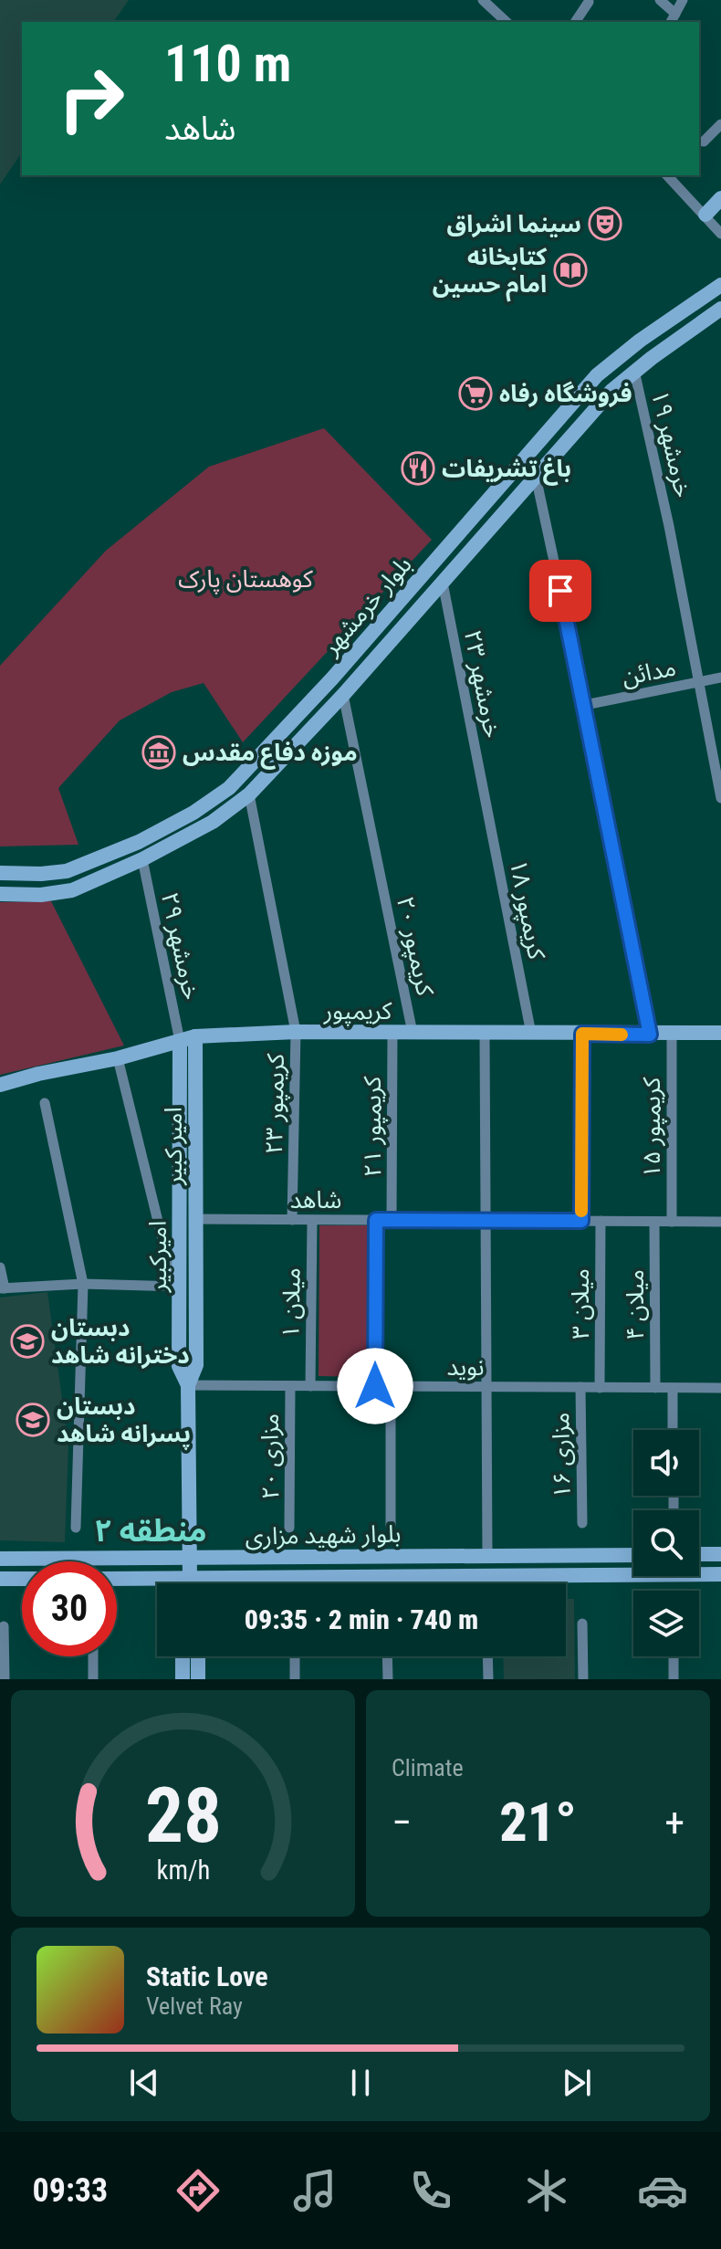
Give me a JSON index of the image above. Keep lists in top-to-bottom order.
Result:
{
  "streets": {
    "main road": [
      "بلوار خرمشهر",
      "کریمپور",
      "امیر کبیر",
      "امیرکبیر",
      "بلوار شهید مزاری"
    ],
    "street": [
      "خرمشهر ۱۹",
      "مدائن",
      "خرمشهر ۲۳",
      "کریمپور ۱۸",
      "خرمشهر ۲۹",
      "کریمپور ۲۰",
      "کریمپور ۲۳",
      "کریمپور ۲۱",
      "کریمپور ۱۵",
      "شاهد",
      "میلان ۱",
      "میلان ۳",
      "میلان ۴",
      "نوید",
      "مزاری ۱۶",
      "مزاری ۲۰"
    ]
  },
  "crossings": [
    ["خرمشهر ۱۹", "بلوار خرمشهر"],
    ["خرمشهر ۱۹", "مدائن"],
    ["بلوار خرمشهر", "خرمشهر ۲۳"],
    ["بلوار خرمشهر", "خرمشهر ۲۹"],
    ["بلوار خرمشهر", "کریمپور ۲۰"],
    ["بلوار خرمشهر", "کریمپور ۲۳"],
    ["خرمشهر ۲۳", "کریمپور ۱۸"],
    ["کریمپور ۱۸", "کریمپور"],
    ["خرمشهر ۲۹", "کریمپور"],
    ["خرمشهر ۲۹", "امیر کبیر"],
    ["خرمشهر ۲۹", "امیرکبیر"],
    ["کریمپور ۲۰", "کریمپور"],
    ["کریمپور", "کریمپور ۲۳"],
    ["کریمپور", "کریمپور ۲۱"],
    ["کریمپور", "کریمپور ۱۵"],
    ["کریمپور", "امیر کبیر"],
    ["کریمپور", "امیرکبیر"],
    ["کریمپور ۲۳", "شاهد"],
    ["کریمپور ۲۱", "شاهد"],
    ["کریمپور ۱۵", "شاهد"],
    ["امیر کبیر", "شاهد"],
    ["امیر کبیر", "امیرکبیر"],
    ["امیر کبیر", "نوید"],
    ["شاهد", "میلان ۱"],
    ["شاهد", "میلان ۳"],
    ["شاهد", "میلان ۴"],
    ["امیرکبیر", "نوید"],
    ["امیرکبیر", "بلوار شهید مزاری"],
    ["میلان ۱", "نوید"],
    ["میلان ۳", "نوید"],
    ["میلان ۴", "نوید"],
    ["نوید", "مزاری ۱۶"],
    ["نوید", "مزاری ۲۰"]
  ],
  "districts": ["منطقه ۲"],
  "parks": ["کوهستان پارک"],
  "places": {
    "theatre": ["سینما اشراق"],
    "library": ["کتابخانه امام حسین"],
    "supermarket": ["فروشگاه رفاه"],
    "restaurant": ["باغ تشریفات"],
    "museum": ["موزه دفاع مقدس"],
    "school or university": ["دبستان دخترانه شاهد", "دبستان پسرانه شاهد"]
  },
  "page": {
    "turn": ["110 m", "شاهد"],
    "limit": "30",
    "trip": "09:35 · 2 min · 740 m",
    "tile": "Climate",
    "heat": ["−", "21°", "+"],
    "song": ["Static Love", "Velvet Ray"],
    "tabs": "09:33",
    "gauge": ["28", "km/h"]
  }
}
